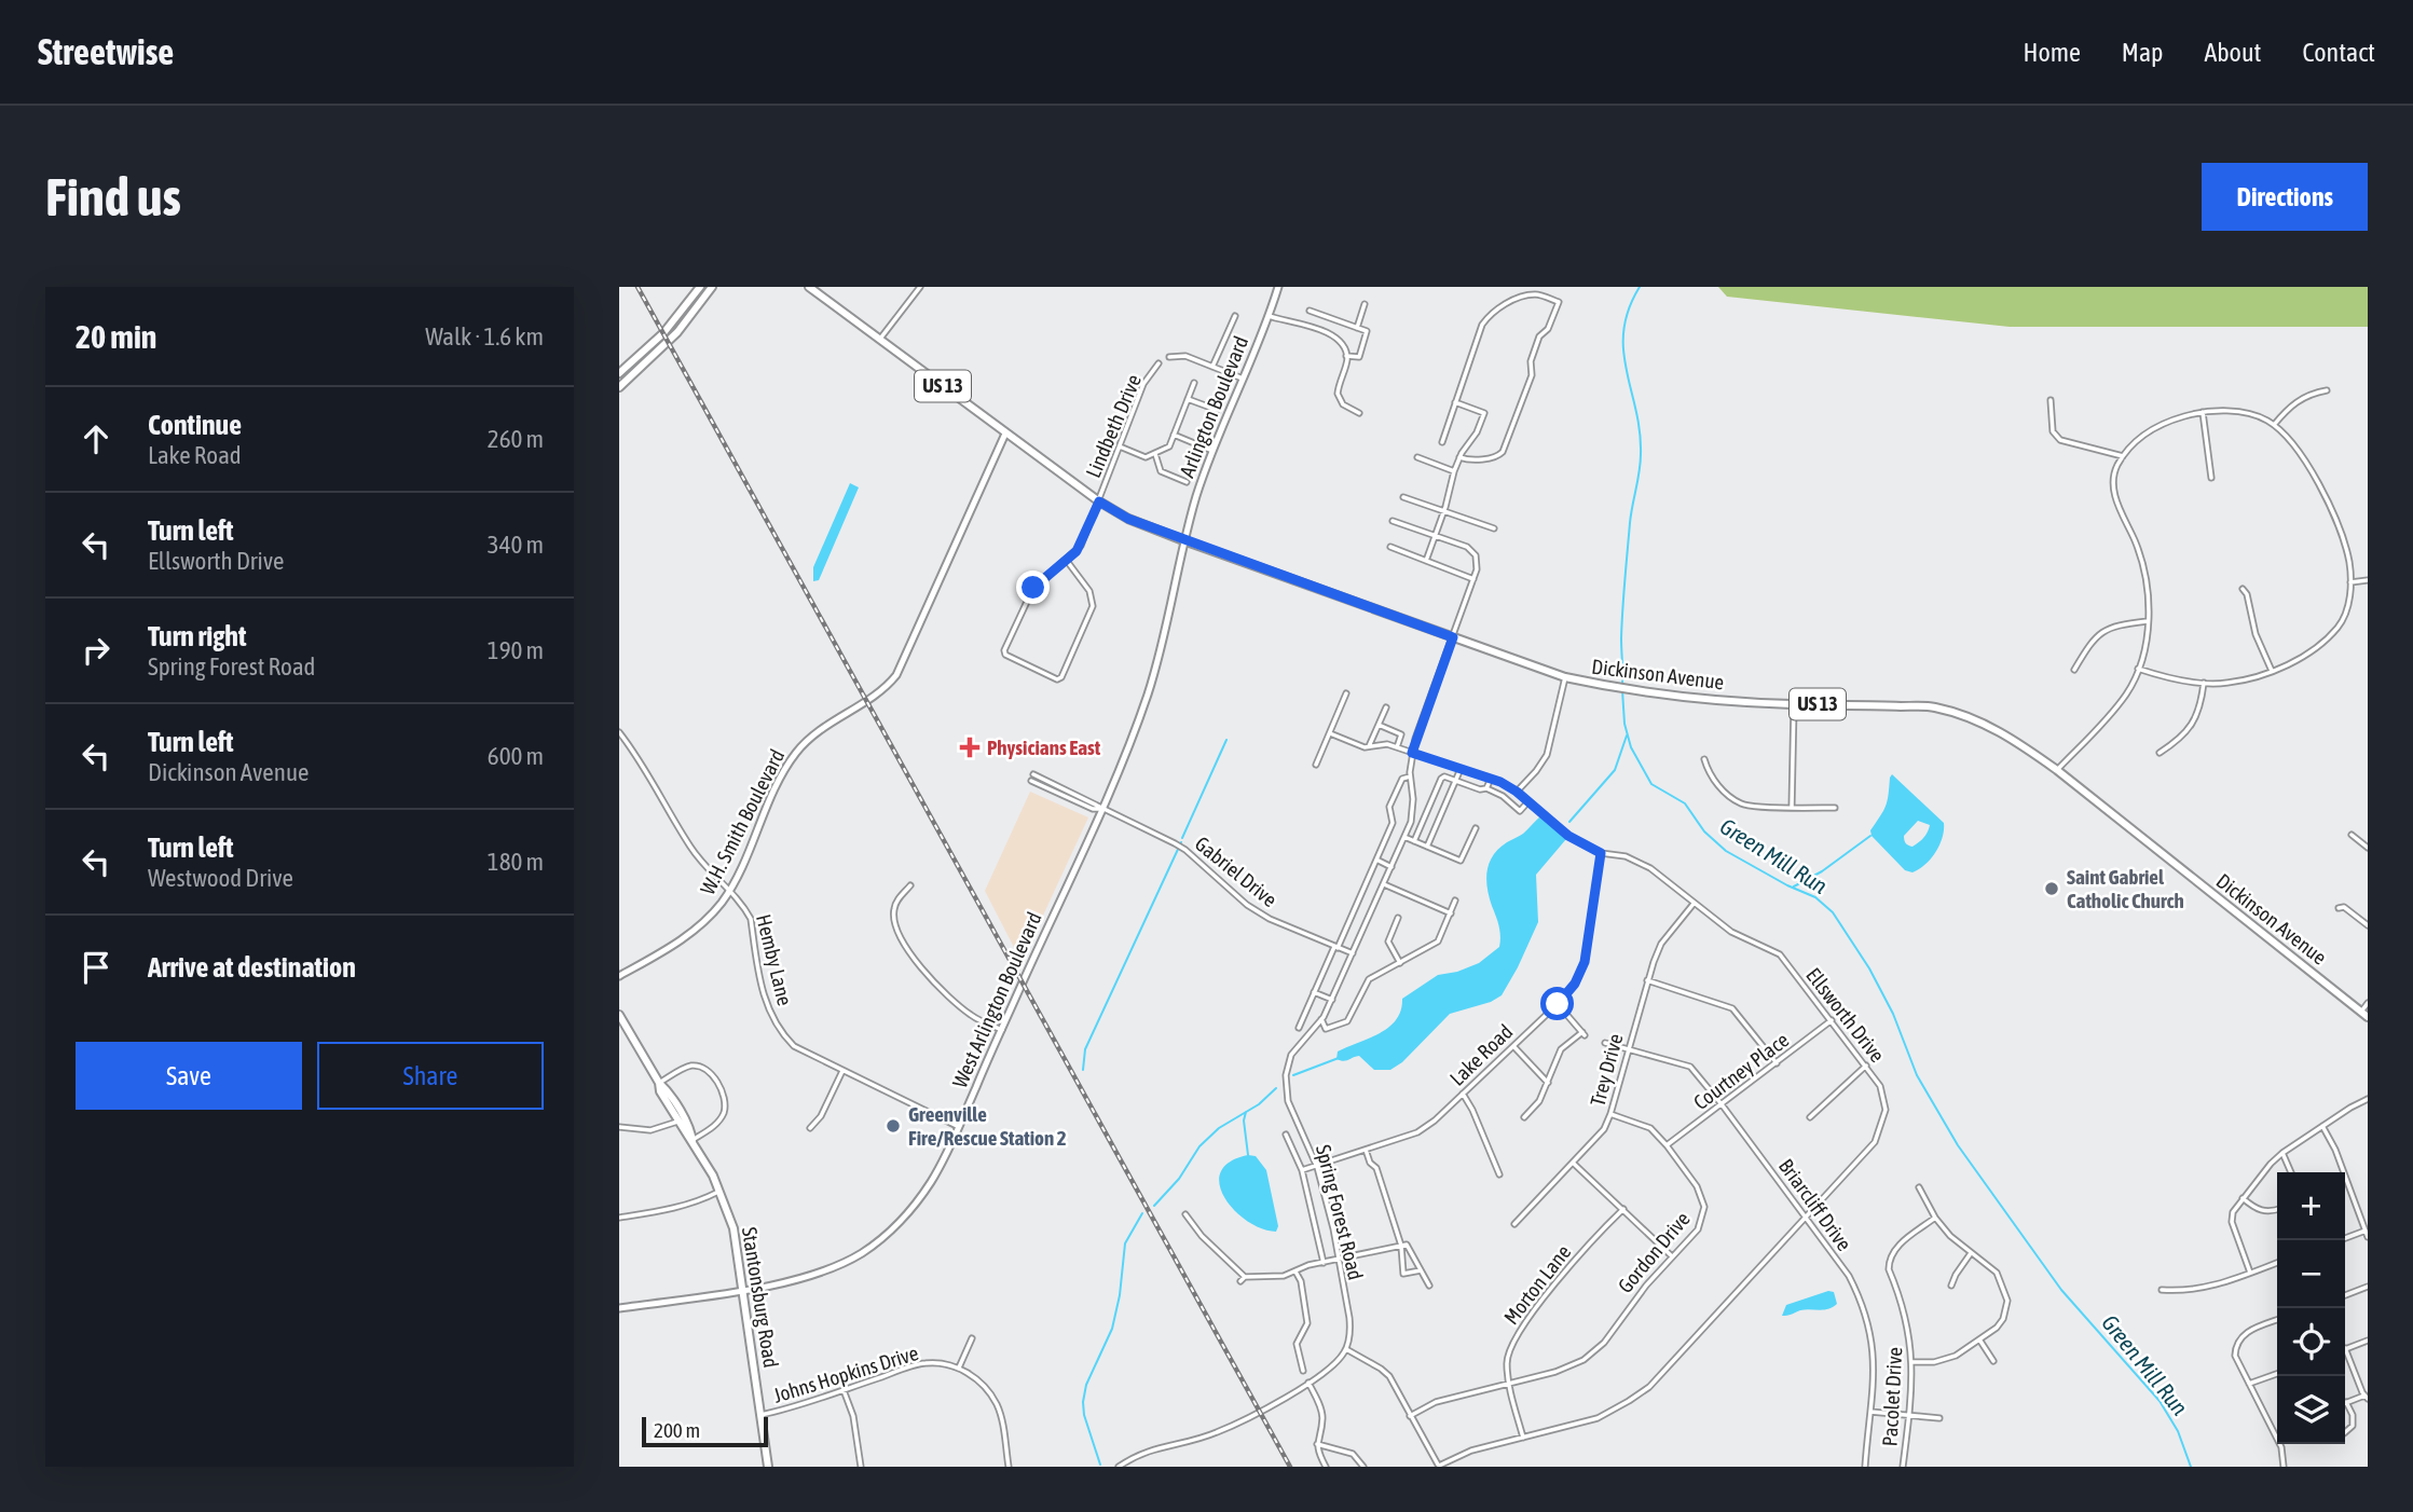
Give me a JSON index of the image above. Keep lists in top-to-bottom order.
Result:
{
  "streets": {
    "main road": [
      "US 13",
      "Arlington Boulevard",
      "Dickinson Avenue",
      "W.H. Smith Boulevard",
      "West Arlington Boulevard",
      "Stantonsburg Road"
    ],
    "street": [
      "Lindbeth Drive",
      "Gabriel Drive",
      "Hemby Lane",
      "Ellsworth Drive",
      "Lake Road",
      "Trey Drive",
      "Courtney Place",
      "Briarcliff Drive",
      "Spring Forest Road",
      "Gordon Drive",
      "Morton Lane",
      "Johns Hopkins Drive",
      "Pacolet Drive"
    ]
  },
  "crossings": [
    ["Arlington Boulevard", "Dickinson Avenue"],
    ["Arlington Boulevard", "West Arlington Boulevard"],
    ["Lindbeth Drive", "Dickinson Avenue"],
    ["Dickinson Avenue", "W.H. Smith Boulevard"],
    ["Dickinson Avenue", "West Arlington Boulevard"],
    ["Dickinson Avenue", "Spring Forest Road"],
    ["W.H. Smith Boulevard", "Hemby Lane"],
    ["Gabriel Drive", "West Arlington Boulevard"],
    ["Gabriel Drive", "Spring Forest Road"],
    ["Hemby Lane", "West Arlington Boulevard"],
    ["West Arlington Boulevard", "Stantonsburg Road"],
    ["Ellsworth Drive", "Lake Road"],
    ["Ellsworth Drive", "Trey Drive"],
    ["Ellsworth Drive", "Courtney Place"],
    ["Ellsworth Drive", "Briarcliff Drive"],
    ["Ellsworth Drive", "Spring Forest Road"],
    ["Ellsworth Drive", "Morton Lane"],
    ["Lake Road", "Spring Forest Road"],
    ["Trey Drive", "Briarcliff Drive"],
    ["Trey Drive", "Gordon Drive"],
    ["Courtney Place", "Briarcliff Drive"],
    ["Courtney Place", "Gordon Drive"],
    ["Gordon Drive", "Morton Lane"],
    ["Stantonsburg Road", "Johns Hopkins Drive"]
  ],
  "water": ["Green Mill Run"],
  "places": {
    "health": ["Physicians East"],
    "other": ["Saint Gabriel Catholic Church", "Greenville Fire/Rescue Station 2"]
  },
  "scale_bar": "200 m",
  "page": {
    "header": "Streetwise",
    "nav": [
      "Home",
      "Map",
      "About",
      "Contact"
    ],
    "buttons": [
      "Directions",
      ["Save", "Share"]
    ],
    "title": "Find us",
    "heading": ["20 min", "Walk · 1.6 km"],
    "list": [
      ["Continue", "Lake Road", "260 m"],
      ["Turn left", "Ellsworth Drive", "340 m"],
      ["Turn right", "Spring Forest Road", "190 m"],
      ["Turn left", "Dickinson Avenue", "600 m"],
      ["Turn left", "Westwood Drive", "180 m"],
      "Arrive at destination"
    ],
    "map_buttons": ["+", "−"],
    "scale": "200 m"
  }
}
